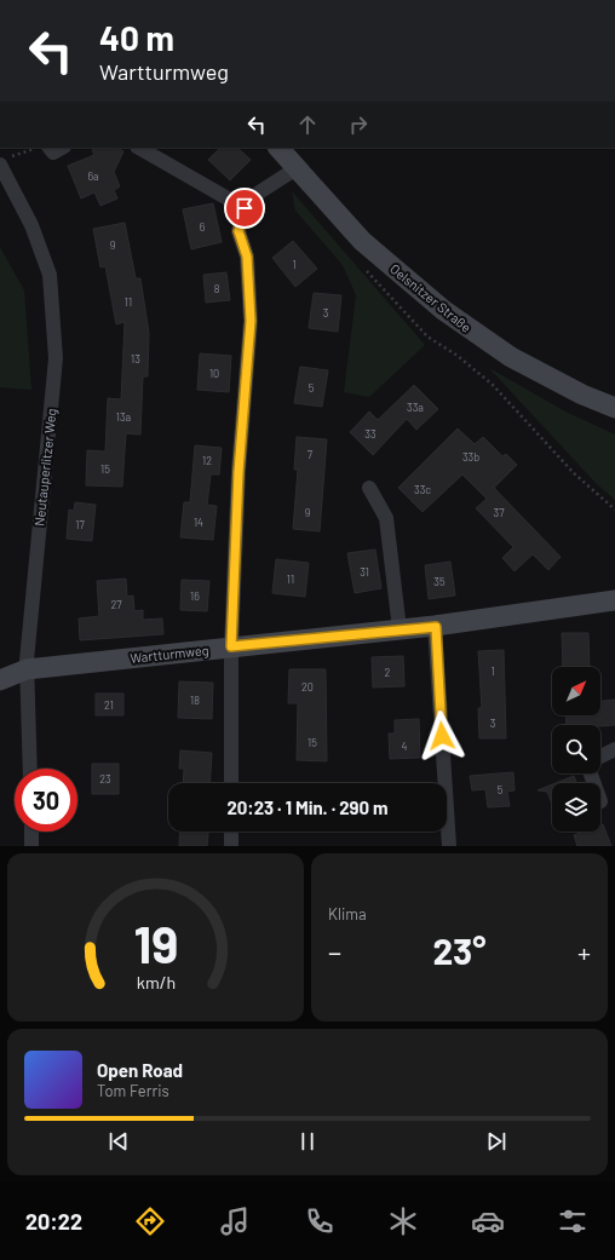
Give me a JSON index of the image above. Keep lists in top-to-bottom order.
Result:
{
  "streets": {
    "street": ["Oelsnitzer Straße", "Neutauperlitzer Weg", "Wartturmweg"]
  },
  "crossings": [
    ["Neutauperlitzer Weg", "Wartturmweg"]
  ],
  "house_numbers": [
    "6a",
    "6",
    "9",
    "1",
    "8",
    "11",
    "3",
    "13",
    "10",
    "5",
    "33a",
    "13a",
    "33",
    "7",
    "33b",
    "12",
    "15",
    "33c",
    "9",
    "37",
    "14",
    "17",
    "31",
    "11",
    "35",
    "16",
    "27",
    "1",
    "2",
    "20",
    "18",
    "21",
    "3",
    "15",
    "4",
    "23",
    "5"
  ],
  "north": "top right",
  "page": {
    "turn": ["40 m", "Wartturmweg"],
    "limit": "30",
    "trip": "20:23 · 1 Min. · 290 m",
    "tile": "Klima",
    "heat": ["−", "23°", "+"],
    "song": ["Open Road", "Tom Ferris"],
    "tabs": "20:22",
    "gauge": ["19", "km/h"]
  }
}
